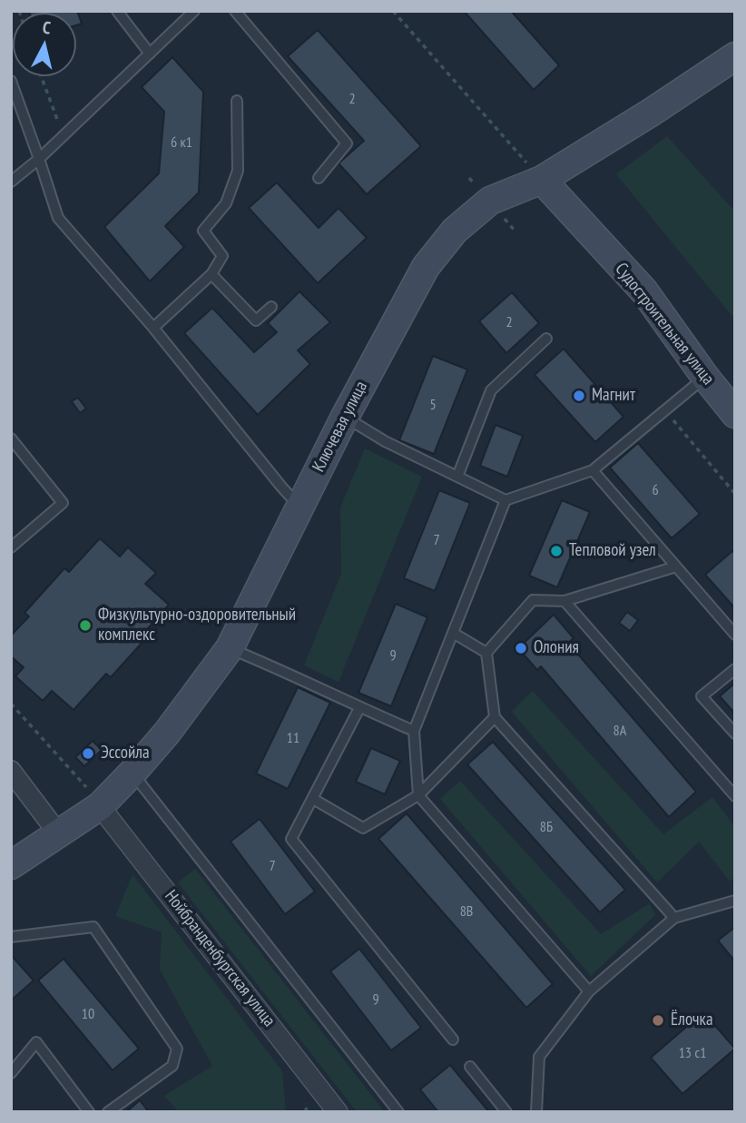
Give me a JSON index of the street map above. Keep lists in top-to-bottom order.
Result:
{
  "streets": {
    "main road": ["Судостроительная улица", "Ключевая улица"],
    "street": ["Нойбранденбургская улица"]
  },
  "crossings": [
    ["Судостроительная улица", "Ключевая улица"],
    ["Ключевая улица", "Нойбранденбургская улица"]
  ],
  "places": [
    "Магнит",
    "Тепловой узел",
    "Физкультурно-оздоровительный комплекс",
    "Олония",
    "Эссойла",
    "Ёлочка"
  ],
  "house_numbers": [
    "2",
    "6 к1",
    "2",
    "5",
    "6",
    "7",
    "9",
    "8А",
    "11",
    "8Б",
    "7",
    "8В",
    "9",
    "10",
    "13 с1"
  ],
  "north": "top"
}
